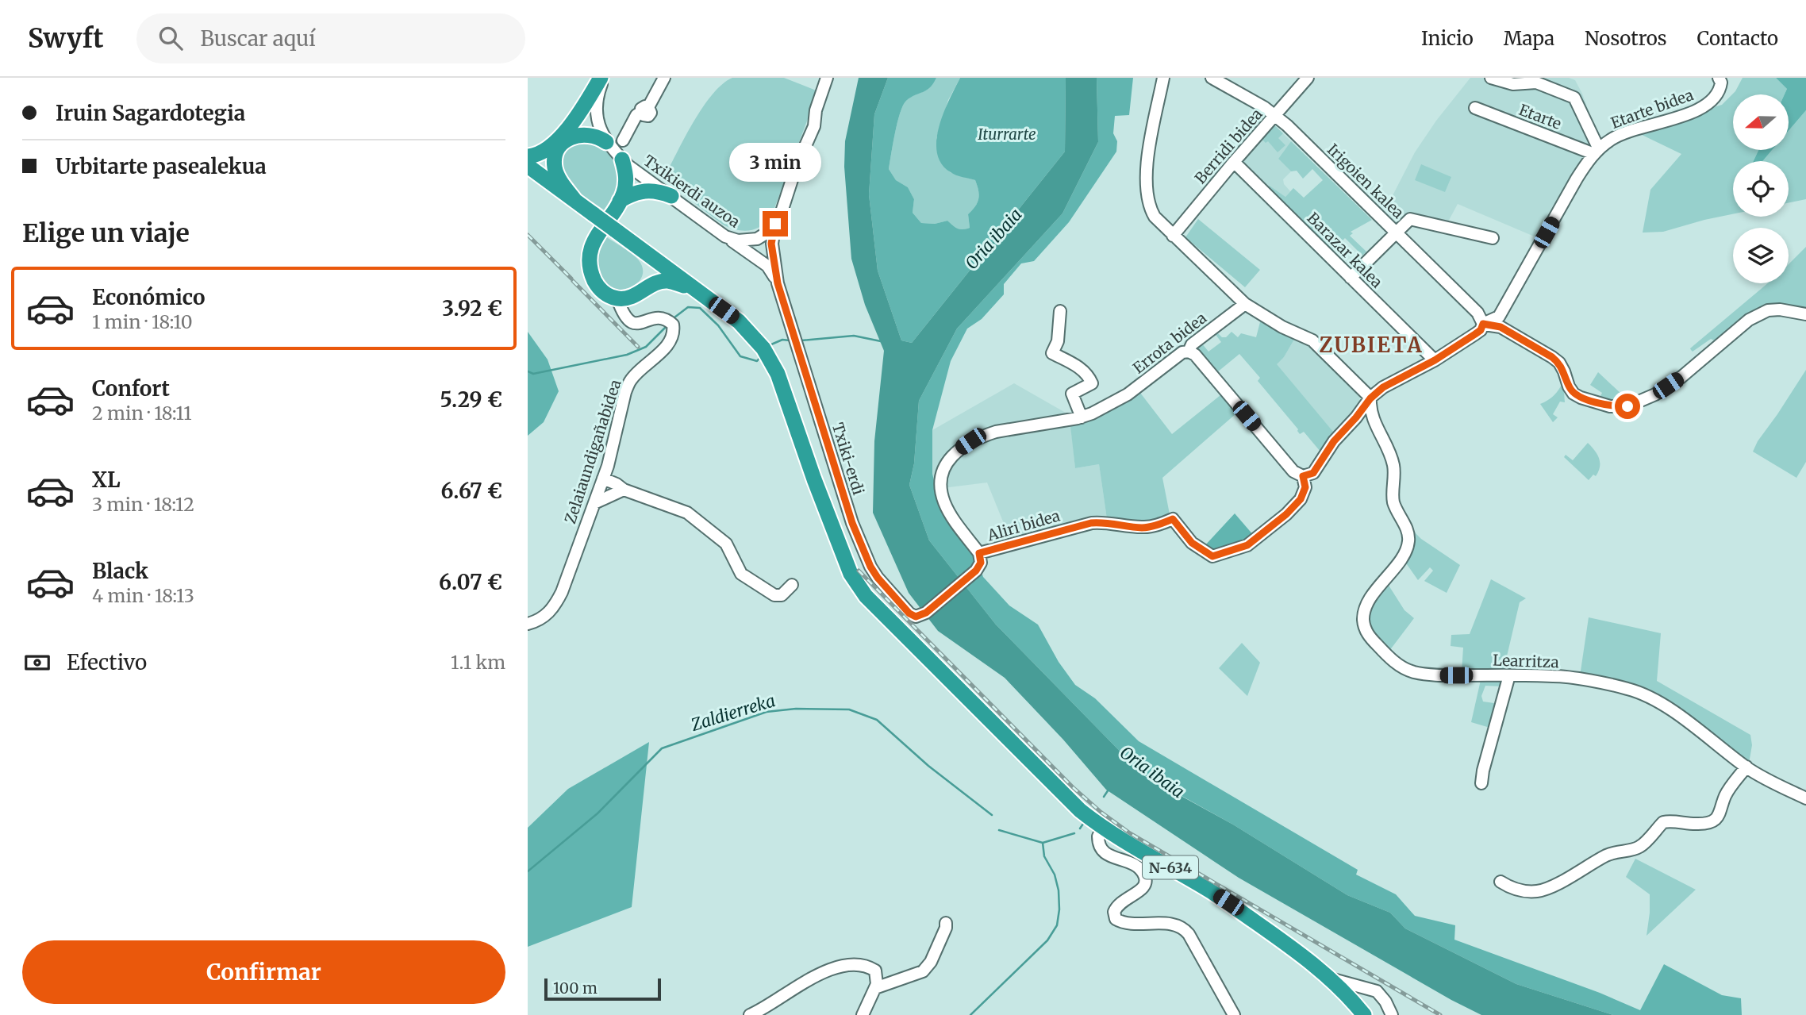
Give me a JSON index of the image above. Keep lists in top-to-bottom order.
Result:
{
  "streets": {
    "highway": ["N-634"],
    "street": [
      "Etarte bidea",
      "Etarte",
      "Berridi bidea",
      "Irigoien kalea",
      "Txikierdi auzoa",
      "Barazar kalea",
      "Errota bidea",
      "Zelaiaundigañabidea",
      "Txiki-erdi",
      "Aliri bidea",
      "Learritza"
    ]
  },
  "crossings": [
    ["Etarte bidea", "Etarte"],
    ["Etarte bidea", "Irigoien kalea"],
    ["Etarte bidea", "Barazar kalea"],
    ["Etarte bidea", "Aliri bidea"],
    ["Etarte bidea", "Learritza"],
    ["Berridi bidea", "Irigoien kalea"],
    ["Berridi bidea", "Barazar kalea"],
    ["Errota bidea", "Aliri bidea"],
    ["Txiki-erdi", "Aliri bidea"]
  ],
  "districts": ["ZUBIETA"],
  "water": ["Oria ibaia", "Zaldierreka"],
  "parks": ["Iturrarte"],
  "scale_bar": "100 m",
  "north": "left",
  "page": {
    "header": "Swyft",
    "search": "Buscar aquí",
    "nav": [
      "Inicio",
      "Mapa",
      "Nosotros",
      "Contacto"
    ],
    "banner": ["Iruin Sagardotegia", "Urbitarte pasealekua"],
    "bubble": "3 min",
    "heading": "Elige un viaje",
    "list": [
      {
        "name": "Económico",
        "note": "1 min · 18:10",
        "value": "3.92 €"
      },
      {
        "name": "Confort",
        "note": "2 min · 18:11",
        "value": "5.29 €"
      },
      {
        "name": "XL",
        "note": "3 min · 18:12",
        "value": "6.67 €"
      },
      {
        "name": "Black",
        "note": "4 min · 18:13",
        "value": "6.07 €"
      }
    ],
    "pay": ["Efectivo", "1.1 km"],
    "buttons": "Confirmar",
    "scale": "100 m"
  }
}
